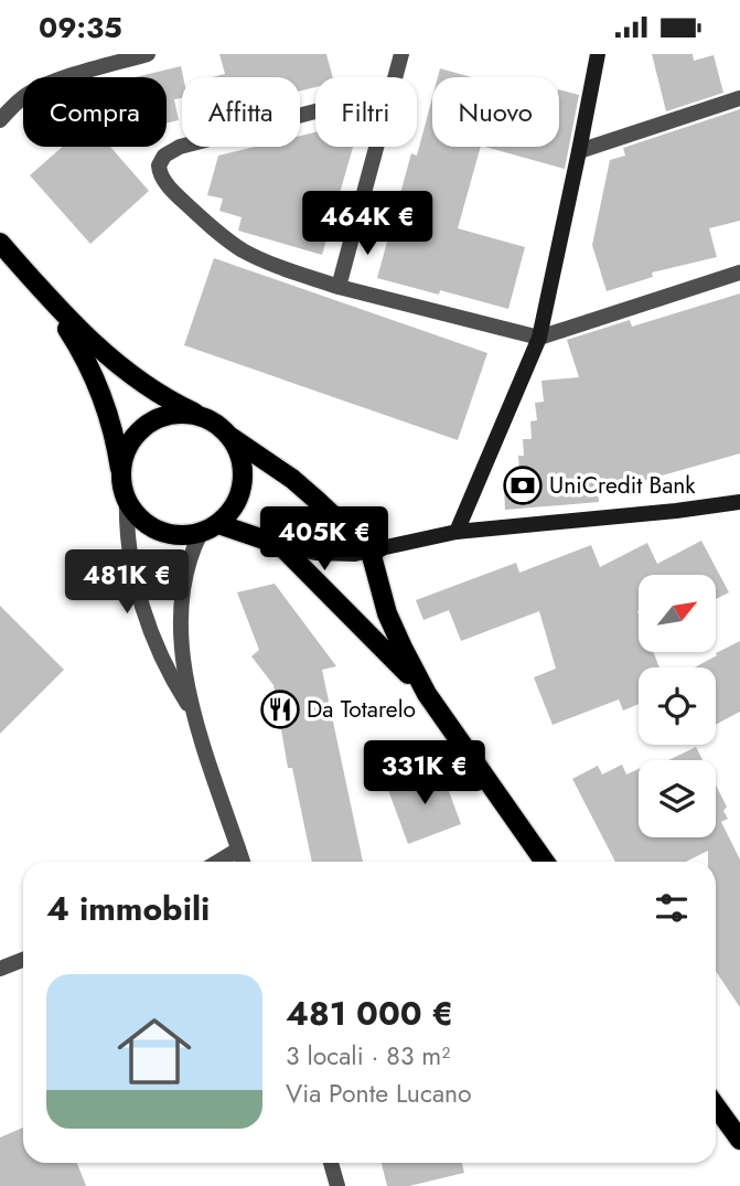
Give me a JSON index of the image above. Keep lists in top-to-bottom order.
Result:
{
  "places": {
    "bank": ["UniCredit Bank"],
    "restaurant": ["Da Totarelo"]
  },
  "north": "top right",
  "page": {
    "status": "09:35",
    "chip": [
      "Compra",
      "Affitta",
      "Filtri",
      "Nuovo"
    ],
    "price": [
      "464K €",
      "405K €",
      "481K €",
      "331K €"
    ],
    "heading": "4 immobili",
    "list": [
      {
        "name": "481 000 €",
        "note": "3 locali · 83 m² · Via Ponte Lucano"
      }
    ]
  }
}
